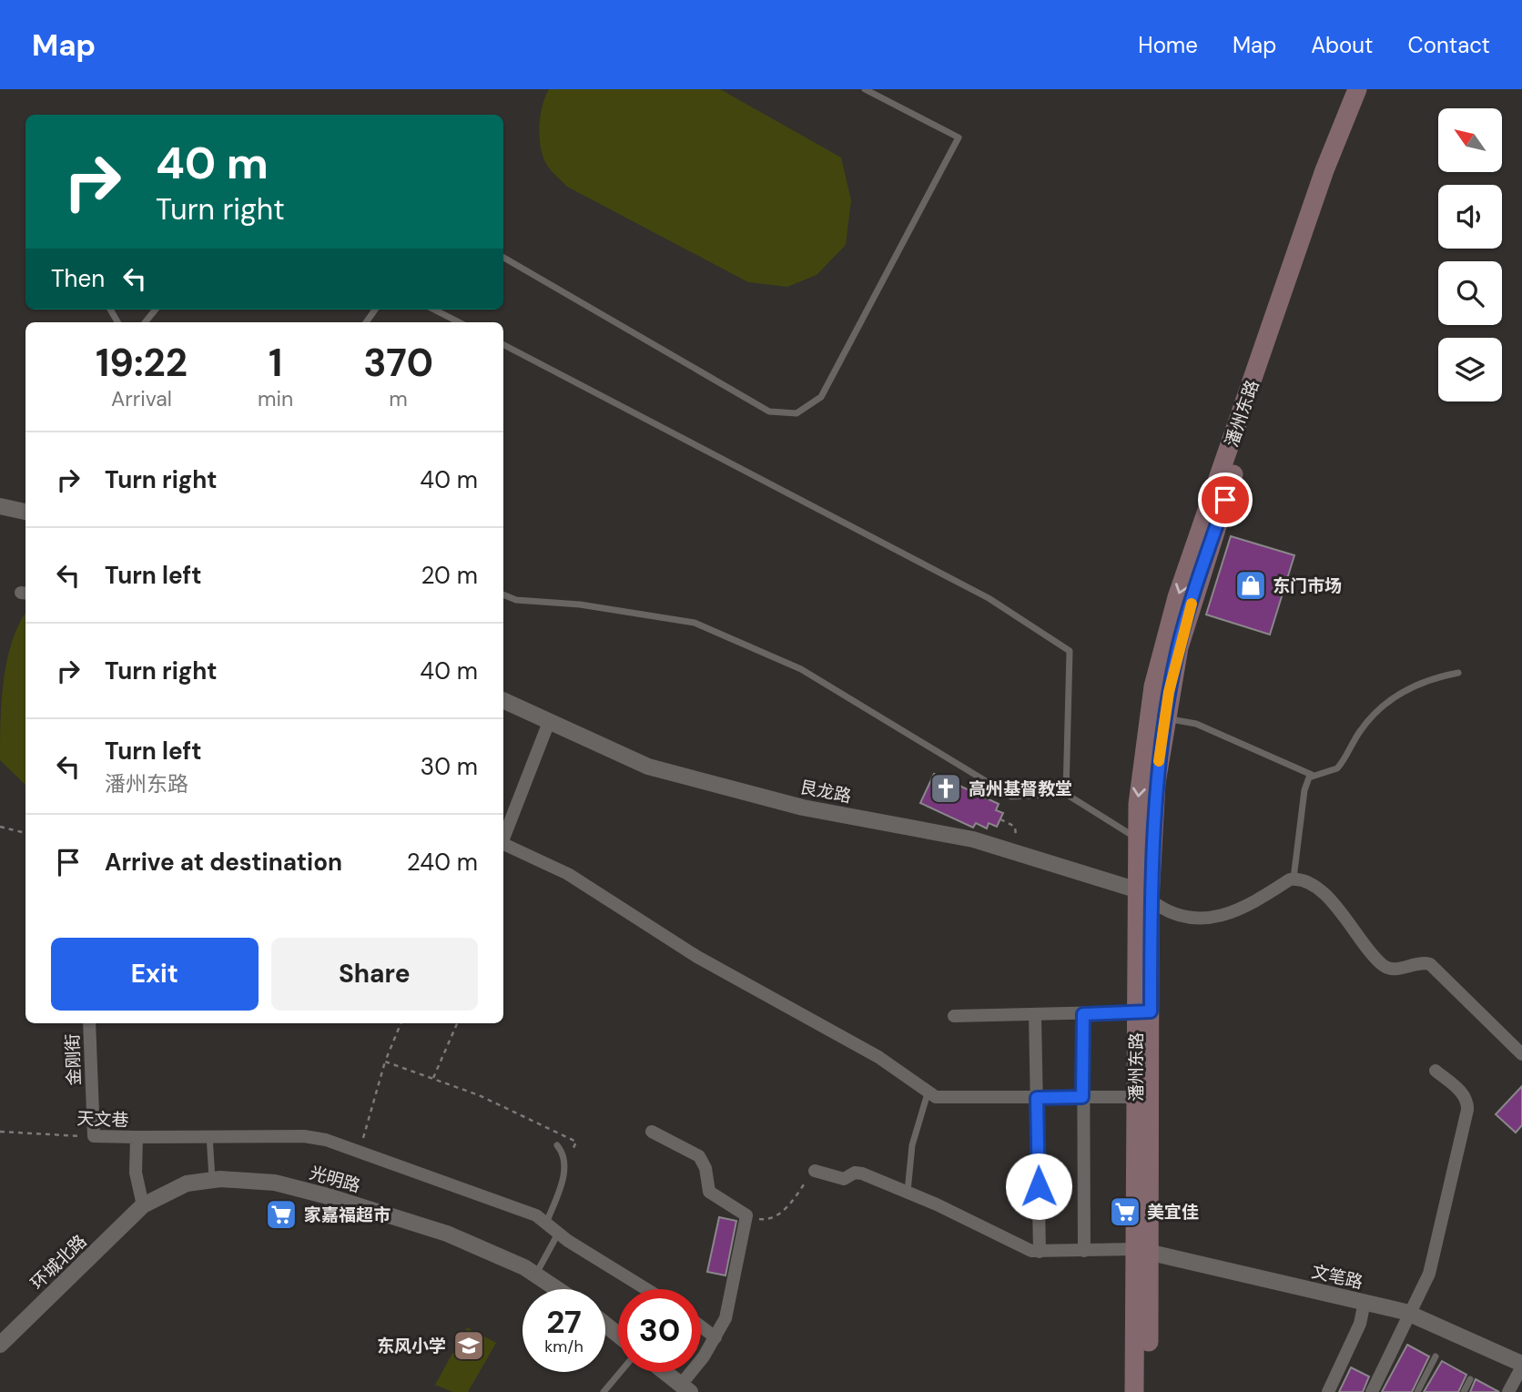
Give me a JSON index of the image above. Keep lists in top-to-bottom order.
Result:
{
  "streets": {
    "main road": ["潘州东路"],
    "street": [
      "艮龙路",
      "金刚街",
      "天文巷",
      "光明路",
      "环城北路",
      "文笔路"
    ]
  },
  "crossings": [
    ["潘州东路", "艮龙路"],
    ["潘州东路", "文笔路"],
    ["金刚街", "天文巷"],
    ["天文巷", "光明路"],
    ["天文巷", "环城北路"],
    ["光明路", "环城北路"]
  ],
  "places": {
    "shop": ["东门市场"],
    "church": ["高州基督教堂"],
    "supermarket": ["美宜佳", "家嘉福超市"],
    "school or university": ["东风小学"]
  },
  "north": "top left",
  "page": {
    "header": "Map",
    "nav": [
      "Home",
      "Map",
      "About",
      "Contact"
    ],
    "turn": ["40 m", "Turn right"],
    "then": "Then",
    "eta": [
      "19:22",
      "Arrival",
      "1",
      "min",
      "370",
      "m"
    ],
    "list": [
      {
        "name": "Turn right",
        "value": "40 m"
      },
      {
        "name": "Turn left",
        "value": "20 m"
      },
      {
        "name": "Turn right",
        "value": "40 m"
      },
      {
        "name": "Turn left",
        "note": "潘州东路",
        "value": "30 m"
      },
      {
        "name": "Arrive at destination",
        "value": "240 m"
      }
    ],
    "buttons": ["Exit", "Share"],
    "speed": "27 km/h",
    "limit": "30"
  }
}
